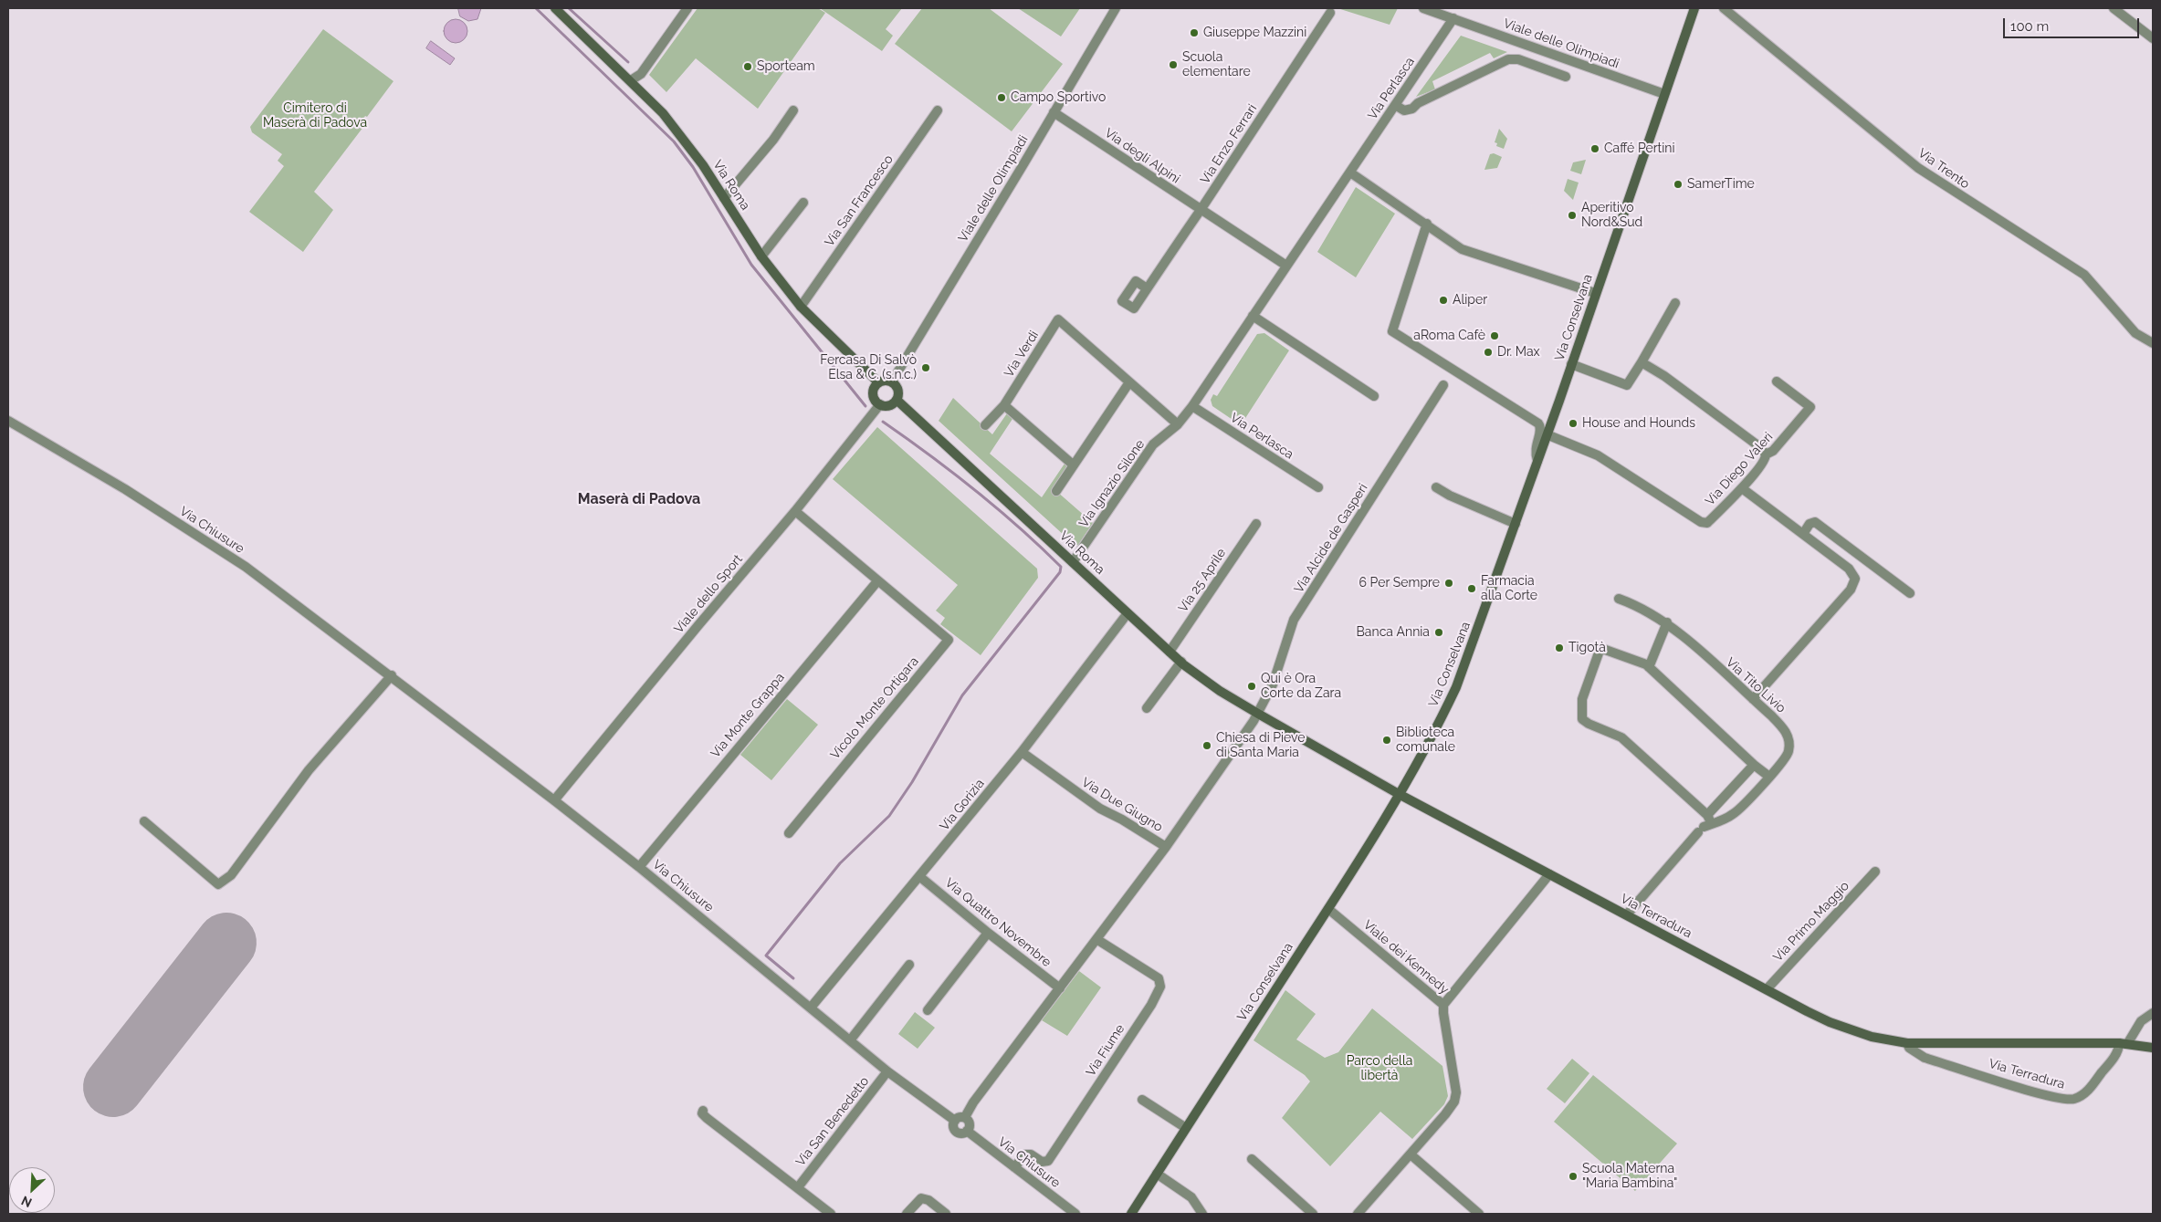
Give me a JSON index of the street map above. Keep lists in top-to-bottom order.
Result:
{
  "streets": {
    "main road": ["Via Roma", "Via Conselvana", "Via Terradura"],
    "street": [
      "Viale delle Olimpiadi",
      "Via Perlasca",
      "Via Enzo Ferrari",
      "Via degli Alpini",
      "Via Trento",
      "Via San Francesco",
      "Via Verdi",
      "Via Diego Valeri",
      "Via Ignazio Silone",
      "Via Chiusure",
      "Via Alcide de Gasperi",
      "Via 25 Aprile",
      "Viale dello Sport",
      "Via Tito Livio",
      "Vicolo Monte Ortigara",
      "Via Monte Grappa",
      "Via Gorizia",
      "Via Due Giugno",
      "Via Primo Maggio",
      "Via Quattro Novembre",
      "Viale dei Kennedy",
      "Via Fiume",
      "Via San Benedetto"
    ]
  },
  "crossings": [
    ["Viale delle Olimpiadi", "Via Perlasca"],
    ["Viale delle Olimpiadi", "Via degli Alpini"],
    ["Viale delle Olimpiadi", "Via Roma"],
    ["Viale delle Olimpiadi", "Via Conselvana"],
    ["Viale delle Olimpiadi", "Viale dello Sport"],
    ["Via Perlasca", "Via degli Alpini"],
    ["Via Perlasca", "Via Verdi"],
    ["Via Perlasca", "Via Ignazio Silone"],
    ["Via Enzo Ferrari", "Via degli Alpini"],
    ["Via Roma", "Via San Francesco"],
    ["Via Roma", "Via Conselvana"],
    ["Via Roma", "Via Ignazio Silone"],
    ["Via Roma", "Via Alcide de Gasperi"],
    ["Via Roma", "Via 25 Aprile"],
    ["Via Roma", "Viale dello Sport"],
    ["Via Roma", "Via Gorizia"],
    ["Via Roma", "Via Terradura"],
    ["Via Conselvana", "Via Diego Valeri"],
    ["Via Conselvana", "Via Terradura"],
    ["Via Conselvana", "Viale dei Kennedy"],
    ["Via Verdi", "Via Ignazio Silone"],
    ["Via Chiusure", "Viale dello Sport"],
    ["Via Chiusure", "Via Monte Grappa"],
    ["Via Chiusure", "Via Gorizia"],
    ["Via Chiusure", "Via Fiume"],
    ["Via Chiusure", "Via San Benedetto"],
    ["Via Tito Livio", "Via Terradura"],
    ["Vicolo Monte Ortigara", "Via Monte Grappa"],
    ["Via Gorizia", "Via Due Giugno"],
    ["Via Gorizia", "Via Quattro Novembre"],
    ["Via Terradura", "Via Primo Maggio"]
  ],
  "districts": ["Maserà di Padova"],
  "parks": ["Cimitero di Maserà di Padova", "Parco della libertà"],
  "places": [
    "Giuseppe Mazzini",
    "Scuola elementare",
    "Sporteam",
    "Campo Sportivo",
    "Caffé Pertini",
    "SamerTime",
    "Aperitivo Nord&Sud",
    "Aliper",
    "aRoma Cafè",
    "Dr. Max",
    "Fercasa Di Salvò Elsa & C. (s.n.c.)",
    "House and Hounds",
    "6 Per Sempre",
    "Farmacia alla Corte",
    "Banca Annia",
    "Tigotà",
    "Qui è Ora Corte da Zara",
    "Biblioteca comunale",
    "Chiesa di Pieve di Santa Maria",
    "Scuola Materna \"Maria Bambina\""
  ],
  "scale_bar": "100 m",
  "north": "bottom left"
}
